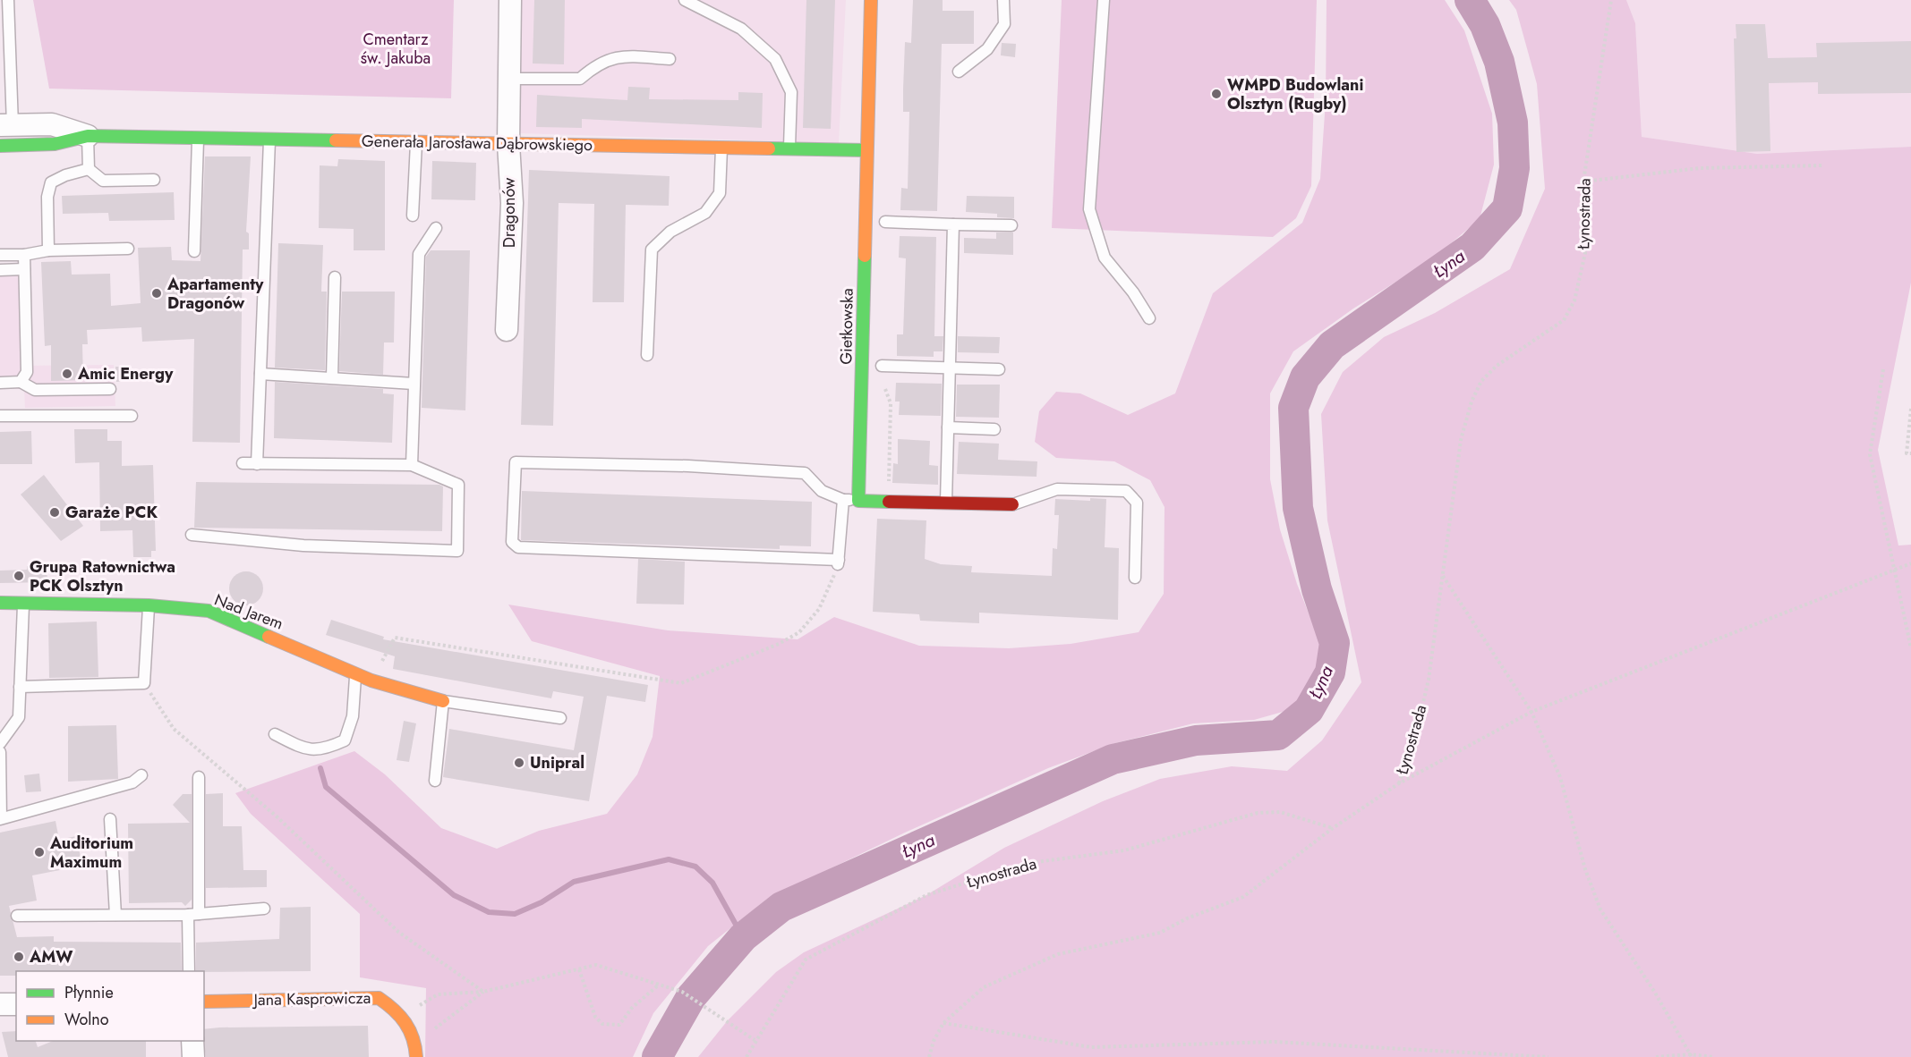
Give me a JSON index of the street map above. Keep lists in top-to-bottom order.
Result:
{
  "streets": {
    "street": [
      "Generała Jarosława Dąbrowskiego",
      "Dragonów",
      "Gietkowska",
      "Nad Jarem",
      "Jana Kasprowicza"
    ],
    "path": ["Łynostrada"]
  },
  "crossings": [
    ["Generała Jarosława Dąbrowskiego", "Dragonów"],
    ["Generała Jarosława Dąbrowskiego", "Gietkowska"]
  ],
  "water": ["Łyna"],
  "parks": ["Cmentarz św. Jakuba"],
  "places": [
    "WMPD Budowlani Olsztyn (Rugby)",
    "Apartamenty Dragonów",
    "Amic Energy",
    "Garaże PCK",
    "Grupa Ratownictwa PCK Olsztyn",
    "Unipral",
    "Auditorium Maximum",
    "AMW"
  ],
  "legend": ["Płynnie", "Wolno"]
}
